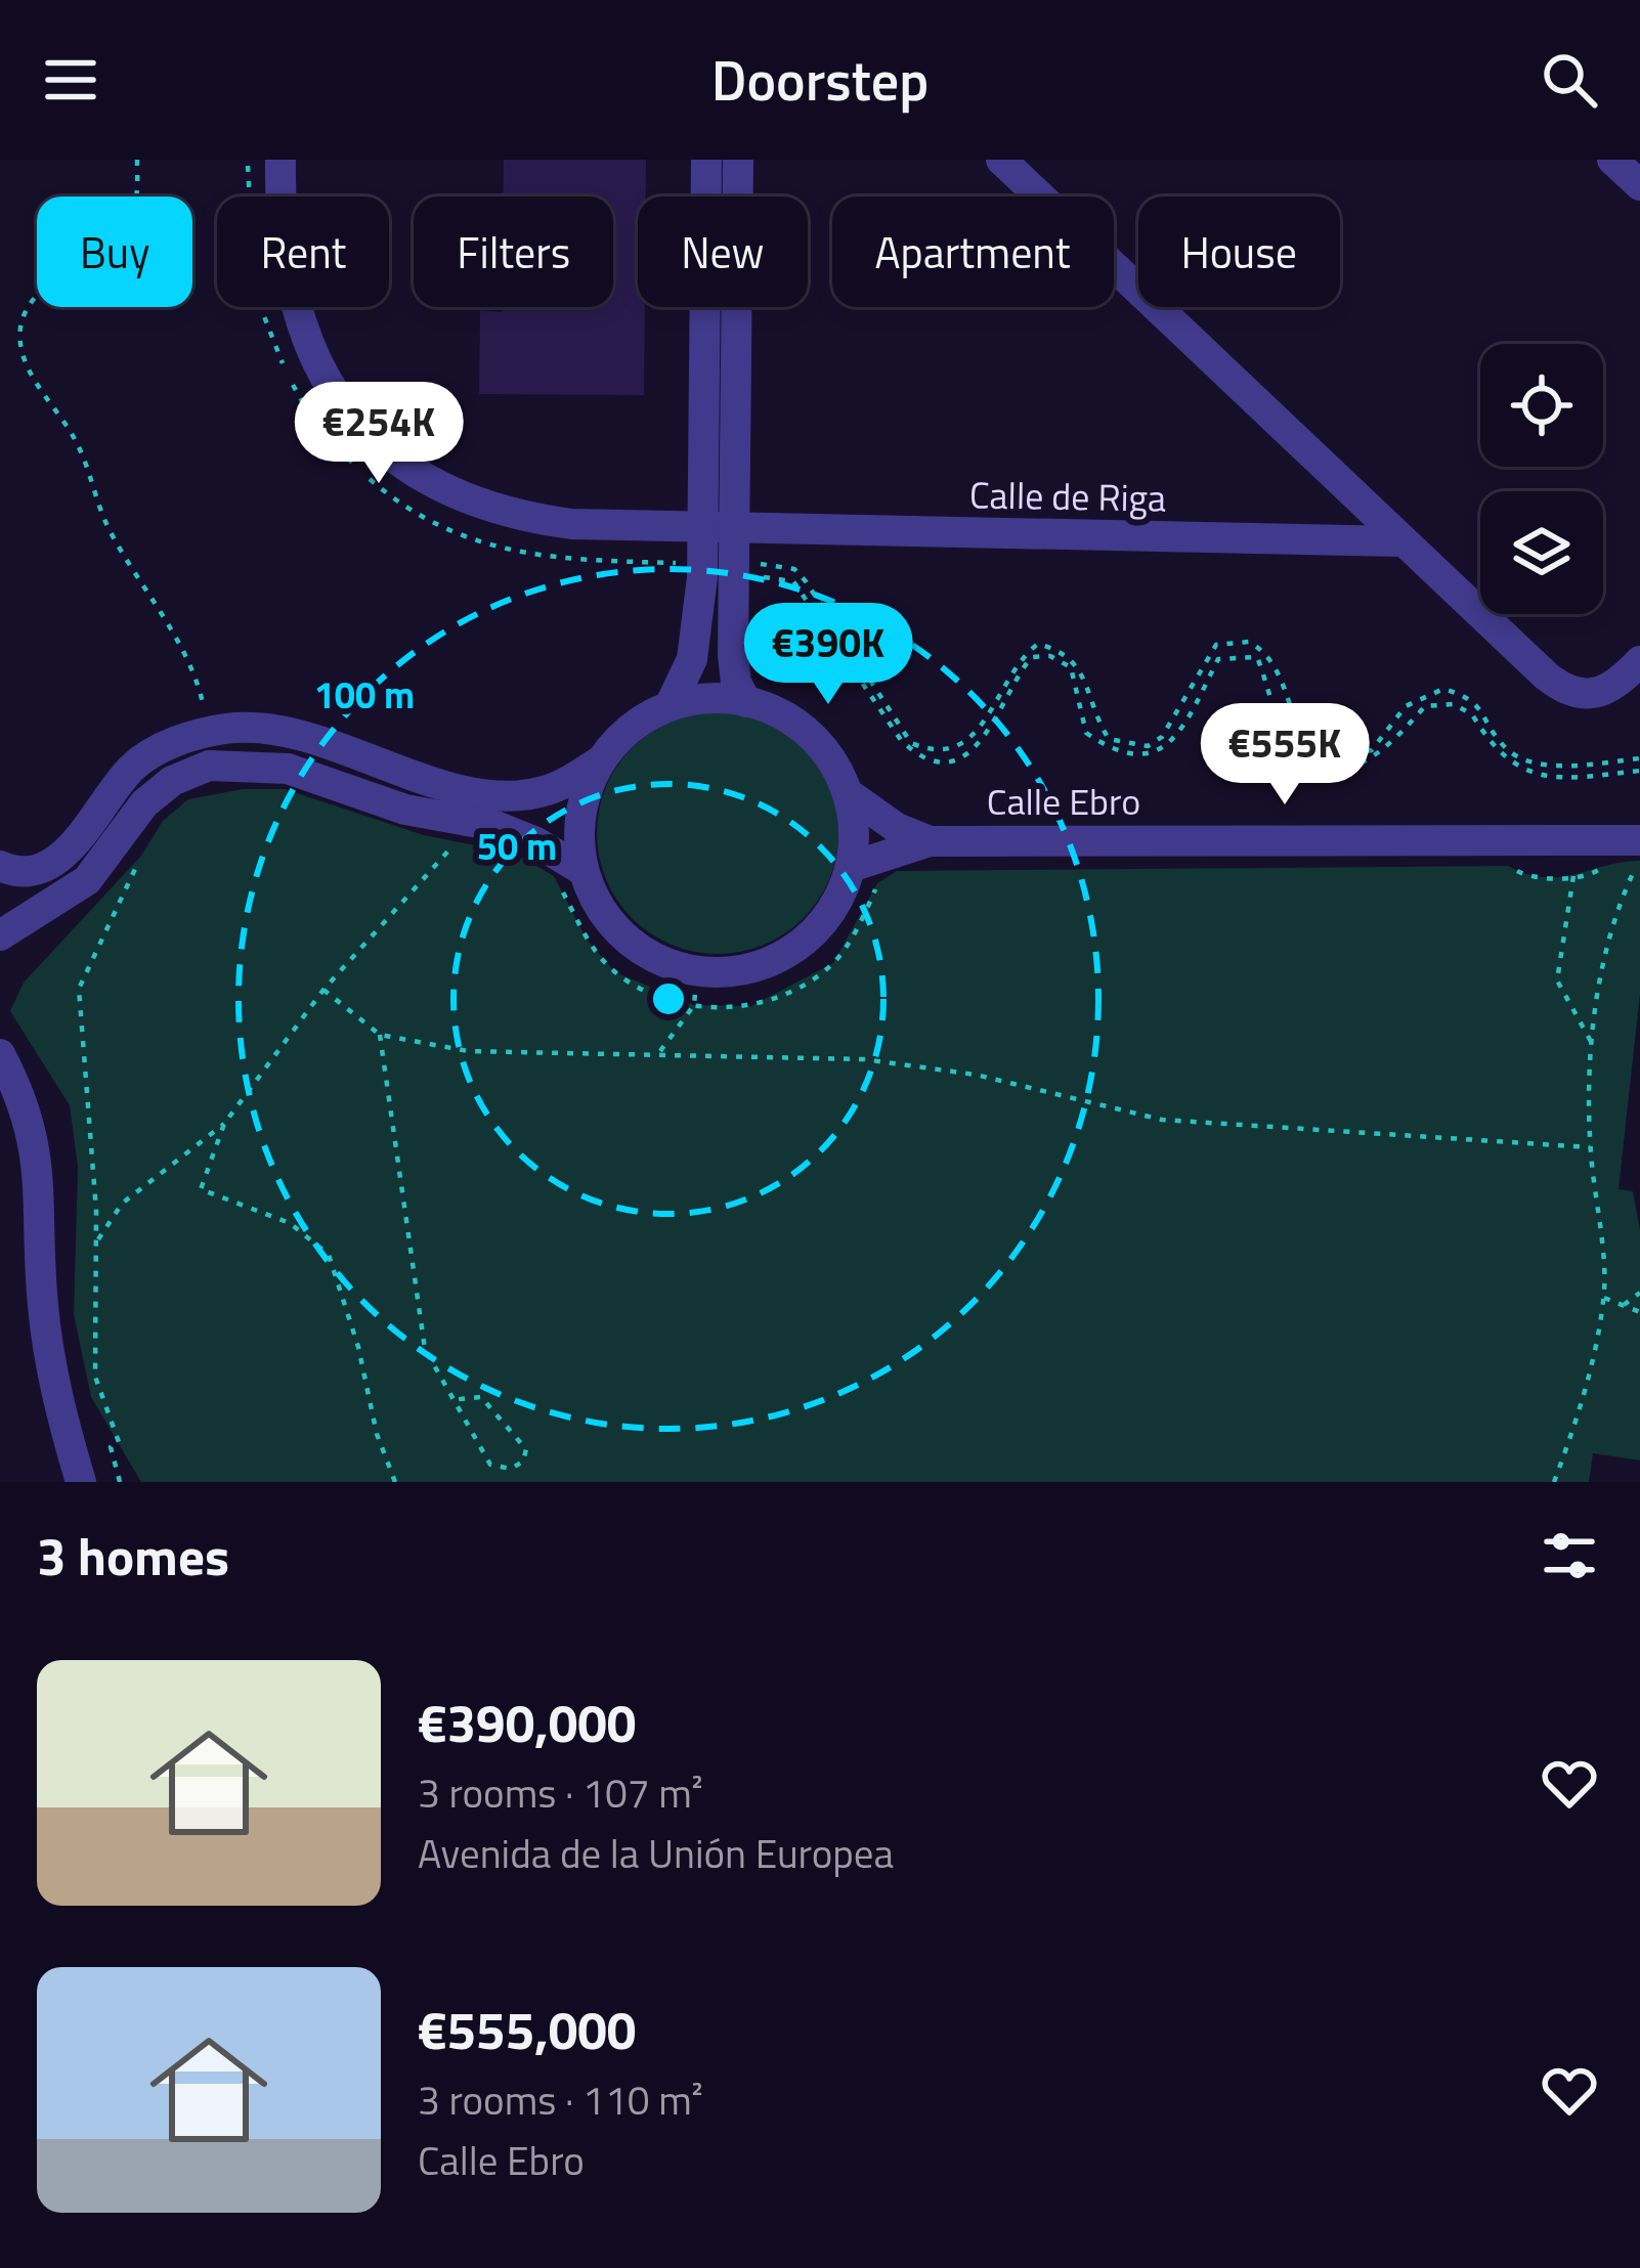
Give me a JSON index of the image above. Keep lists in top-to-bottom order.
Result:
{
  "streets": {
    "street": ["Calle de Riga", "Calle Ebro"]
  },
  "page": {
    "header": "Doorstep",
    "chip": [
      "Buy",
      "Rent",
      "Filters",
      "New",
      "Apartment",
      "House"
    ],
    "price": ["€254K", "€390K", "€555K"],
    "heading": "3 homes",
    "list": [
      {
        "name": "€390,000",
        "note": "3 rooms · 107 m² · Avenida de la Unión Europea"
      },
      {
        "name": "€555,000",
        "note": "3 rooms · 110 m² · Calle Ebro"
      }
    ]
  },
  "rings": ["100 m", "50 m"]
}
